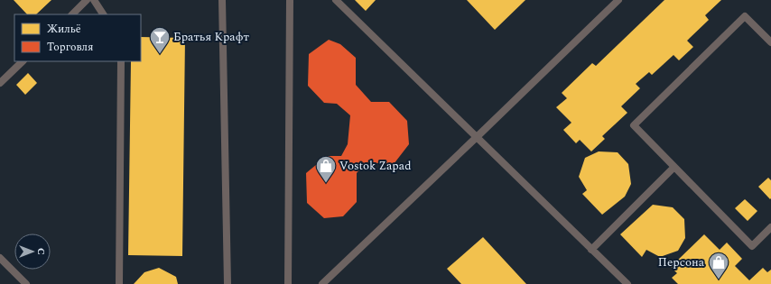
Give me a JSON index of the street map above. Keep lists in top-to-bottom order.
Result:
{
  "places": {
    "bar": ["Братья Крафт"],
    "shop": ["Vostok Zapad", "Персона"]
  },
  "legend": ["Жильё", "Торговля"],
  "north": "right"
}
